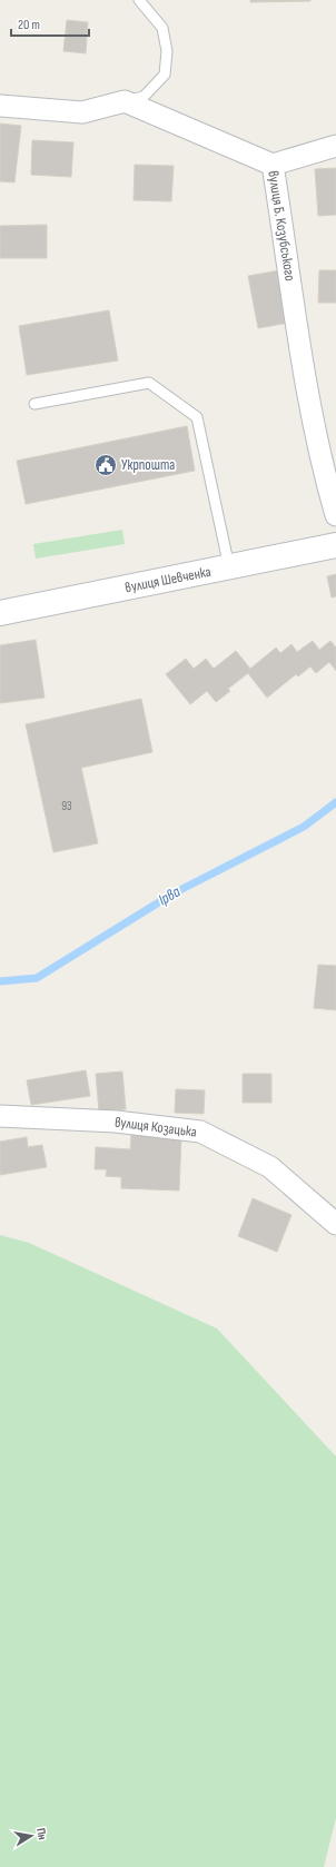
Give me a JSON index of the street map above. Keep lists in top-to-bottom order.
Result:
{
  "streets": {
    "main road": ["вулиця Шевченка"],
    "street": ["вулиця Б. Козубського", "вулиця Козацька"]
  },
  "water": ["Ірва"],
  "places": {
    "public building": ["Укрпошта"]
  },
  "house_numbers": ["93"],
  "scale_bar": "20 m",
  "north": "right"
}
